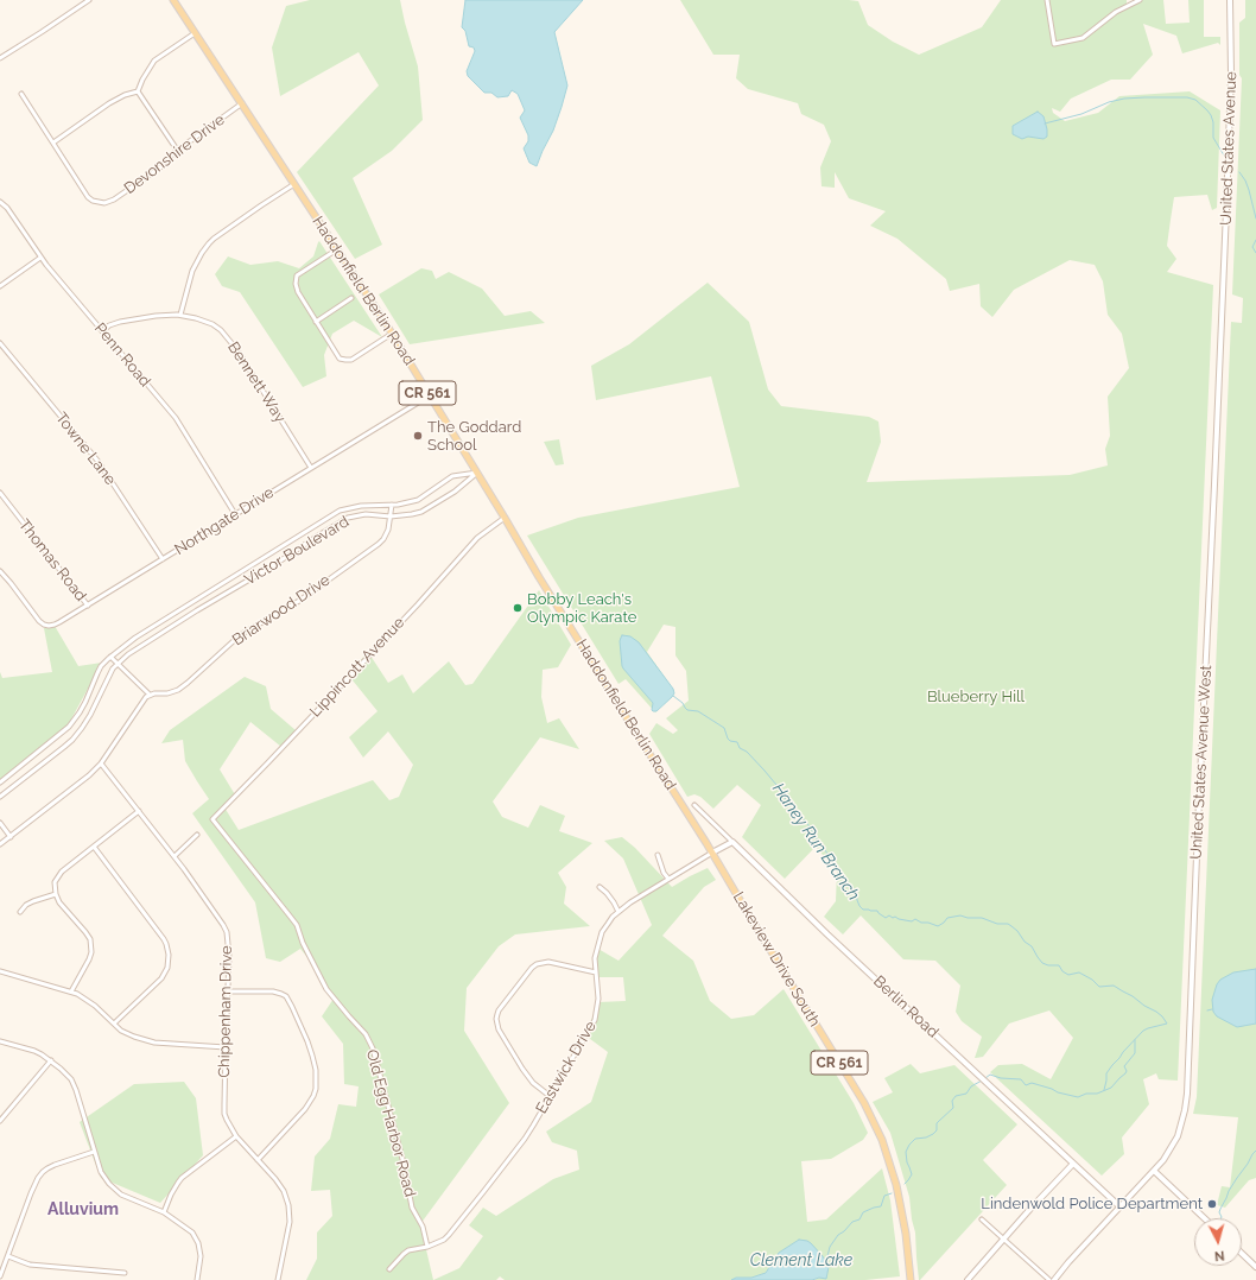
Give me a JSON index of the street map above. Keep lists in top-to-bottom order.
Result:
{
  "streets": {
    "main road": ["Haddonfield Berlin Road", "CR 561", "Lakeview Drive South"],
    "street": [
      "United States Avenue",
      "Devonshire Drive",
      "Penn Road",
      "Bennett Way",
      "Towne Lane",
      "Northgate Drive",
      "Victor Boulevard",
      "Thomas Road",
      "Briarwood Drive",
      "Lippincott Avenue",
      "United States Avenue West",
      "Berlin Road",
      "Chippenham Drive",
      "Eastwick Drive",
      "Old Egg Harbor Road"
    ]
  },
  "crossings": [
    ["United States Avenue", "United States Avenue West"],
    ["Devonshire Drive", "Haddonfield Berlin Road"],
    ["Haddonfield Berlin Road", "Northgate Drive"],
    ["Haddonfield Berlin Road", "Victor Boulevard"],
    ["Haddonfield Berlin Road", "Lippincott Avenue"],
    ["Haddonfield Berlin Road", "Lakeview Drive South"],
    ["Haddonfield Berlin Road", "Eastwick Drive"],
    ["Penn Road", "Bennett Way"],
    ["Penn Road", "Northgate Drive"],
    ["Bennett Way", "Northgate Drive"],
    ["Towne Lane", "Northgate Drive"],
    ["Northgate Drive", "Thomas Road"],
    ["Victor Boulevard", "Briarwood Drive"],
    ["Lippincott Avenue", "Old Egg Harbor Road"],
    ["United States Avenue West", "Berlin Road"],
    ["Lakeview Drive South", "Eastwick Drive"],
    ["Berlin Road", "Eastwick Drive"],
    ["Eastwick Drive", "Old Egg Harbor Road"]
  ],
  "districts": ["Alluvium"],
  "water": ["Haney Run Branch", "Clement Lake"],
  "parks": ["Blueberry Hill"],
  "places": ["The Goddard School", "Bobby Leach's Olympic Karate", "Lindenwold Police Department"],
  "north": "bottom"
}
